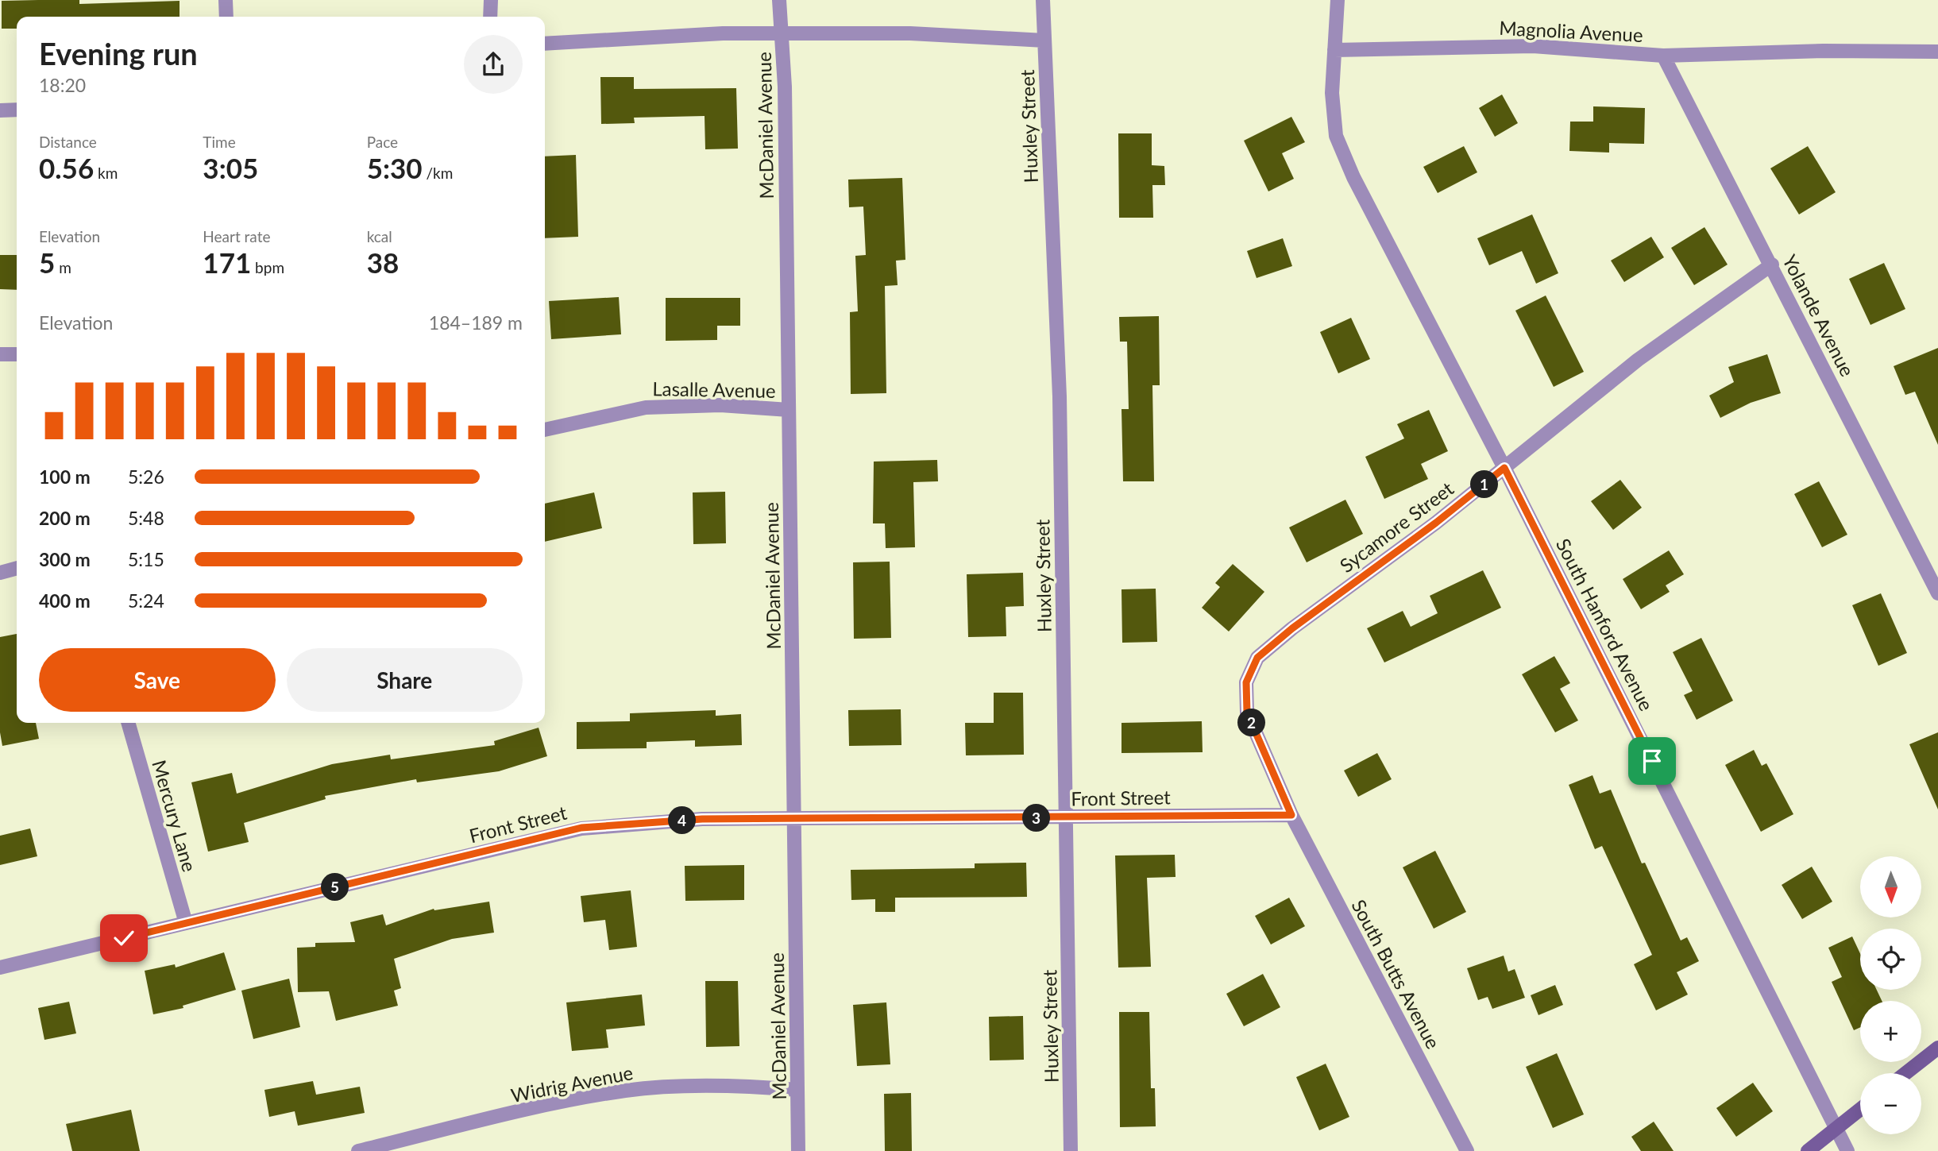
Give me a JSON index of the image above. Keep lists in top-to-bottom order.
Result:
{
  "streets": {
    "street": [
      "Magnolia Avenue",
      "McDaniel Avenue",
      "Huxley Street",
      "Yolande Avenue",
      "Lasalle Avenue",
      "Sycamore Street",
      "South Hanford Avenue",
      "Front Street",
      "Mercury Lane",
      "South Butts Avenue",
      "Widrig Avenue"
    ]
  },
  "crossings": [
    ["Magnolia Avenue", "Yolande Avenue"],
    ["Magnolia Avenue", "South Hanford Avenue"],
    ["McDaniel Avenue", "Lasalle Avenue"],
    ["McDaniel Avenue", "Front Street"],
    ["McDaniel Avenue", "Widrig Avenue"],
    ["Huxley Street", "Front Street"],
    ["Yolande Avenue", "Sycamore Street"],
    ["Sycamore Street", "South Hanford Avenue"],
    ["Sycamore Street", "Front Street"],
    ["Sycamore Street", "South Butts Avenue"],
    ["Front Street", "Mercury Lane"],
    ["Front Street", "South Butts Avenue"]
  ],
  "north": "bottom",
  "page": {
    "heading": ["Evening run", "18:20"],
    "stats": [
      ["Distance", "0.56 km"],
      ["Time", "3:05"],
      ["Pace", "5:30 /km"],
      ["Elevation", "5 m"],
      ["Heart rate", "171 bpm"],
      ["kcal", "38"]
    ],
    "chart": ["Elevation", "184–189 m"],
    "list": [
      {
        "name": "100 m",
        "note": "5:26"
      },
      {
        "name": "200 m",
        "note": "5:48"
      },
      {
        "name": "300 m",
        "note": "5:15"
      },
      {
        "name": "400 m",
        "note": "5:24"
      }
    ],
    "pins": [
      "1",
      "2",
      "3",
      "4",
      "5"
    ],
    "buttons": ["Save", "Share"],
    "map_buttons": ["+", "−"]
  }
}
